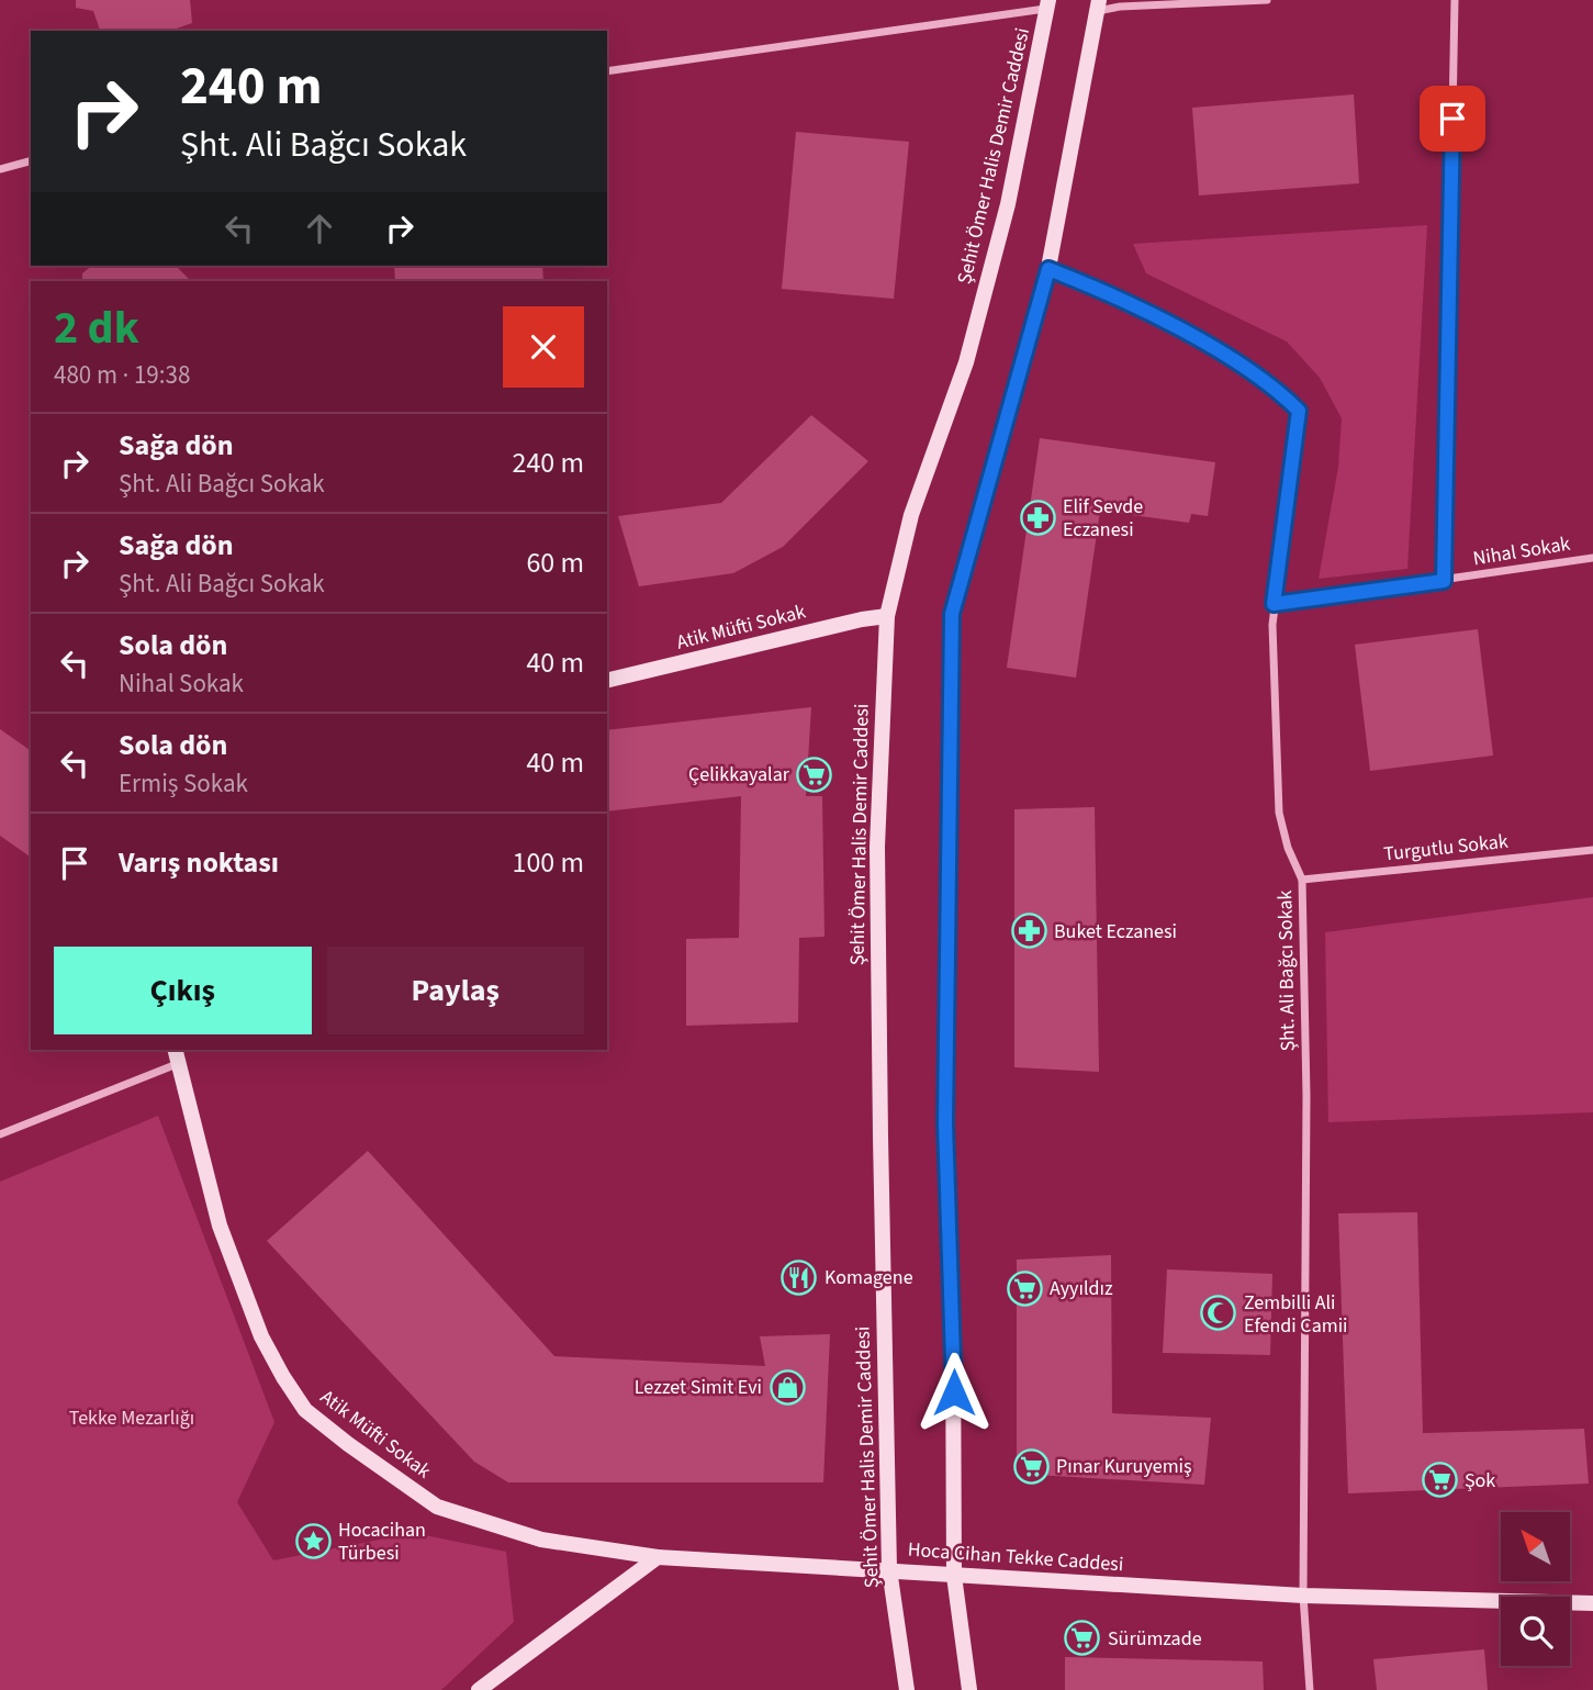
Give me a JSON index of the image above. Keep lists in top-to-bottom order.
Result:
{
  "streets": {
    "main road": ["Şehit Ömer Halis Demir Caddesi", "Atik Müfti Sokak", "Hoca Cihan Tekke Caddesi"],
    "street": ["Nihal Sokak", "Turgutlu Sokak", "Şht. Ali Bağcı Sokak"]
  },
  "crossings": [
    ["Şehit Ömer Halis Demir Caddesi", "Atik Müfti Sokak"],
    ["Şehit Ömer Halis Demir Caddesi", "Hoca Cihan Tekke Caddesi"],
    ["Nihal Sokak", "Şht. Ali Bağcı Sokak"],
    ["Atik Müfti Sokak", "Hoca Cihan Tekke Caddesi"],
    ["Turgutlu Sokak", "Şht. Ali Bağcı Sokak"],
    ["Şht. Ali Bağcı Sokak", "Hoca Cihan Tekke Caddesi"]
  ],
  "parks": ["Tekke Mezarlığı"],
  "places": {
    "pharmacy": ["Elif Sevde Eczanesi", "Buket Eczanesi"],
    "supermarket": [
      "Çelikkayalar",
      "Ayyıldız",
      "Pınar Kuruyemiş",
      "Şok",
      "Sürümzade"
    ],
    "restaurant": ["Komagene"],
    "mosque": ["Zembilli Ali Efendi Camii"],
    "shop": ["Lezzet Simit Evi"],
    "place": ["Hocacihan Türbesi"]
  },
  "north": "top left",
  "page": {
    "turn": ["240 m", "Şht. Ali Bağcı Sokak"],
    "heading": ["2 dk", "480 m · 19:38"],
    "list": [
      {
        "name": "Sağa dön",
        "note": "Şht. Ali Bağcı Sokak",
        "value": "240 m"
      },
      {
        "name": "Sağa dön",
        "note": "Şht. Ali Bağcı Sokak",
        "value": "60 m"
      },
      {
        "name": "Sola dön",
        "note": "Nihal Sokak",
        "value": "40 m"
      },
      {
        "name": "Sola dön",
        "note": "Ermiş Sokak",
        "value": "40 m"
      },
      {
        "name": "Varış noktası",
        "value": "100 m"
      }
    ],
    "buttons": ["Çıkış", "Paylaş"]
  }
}
